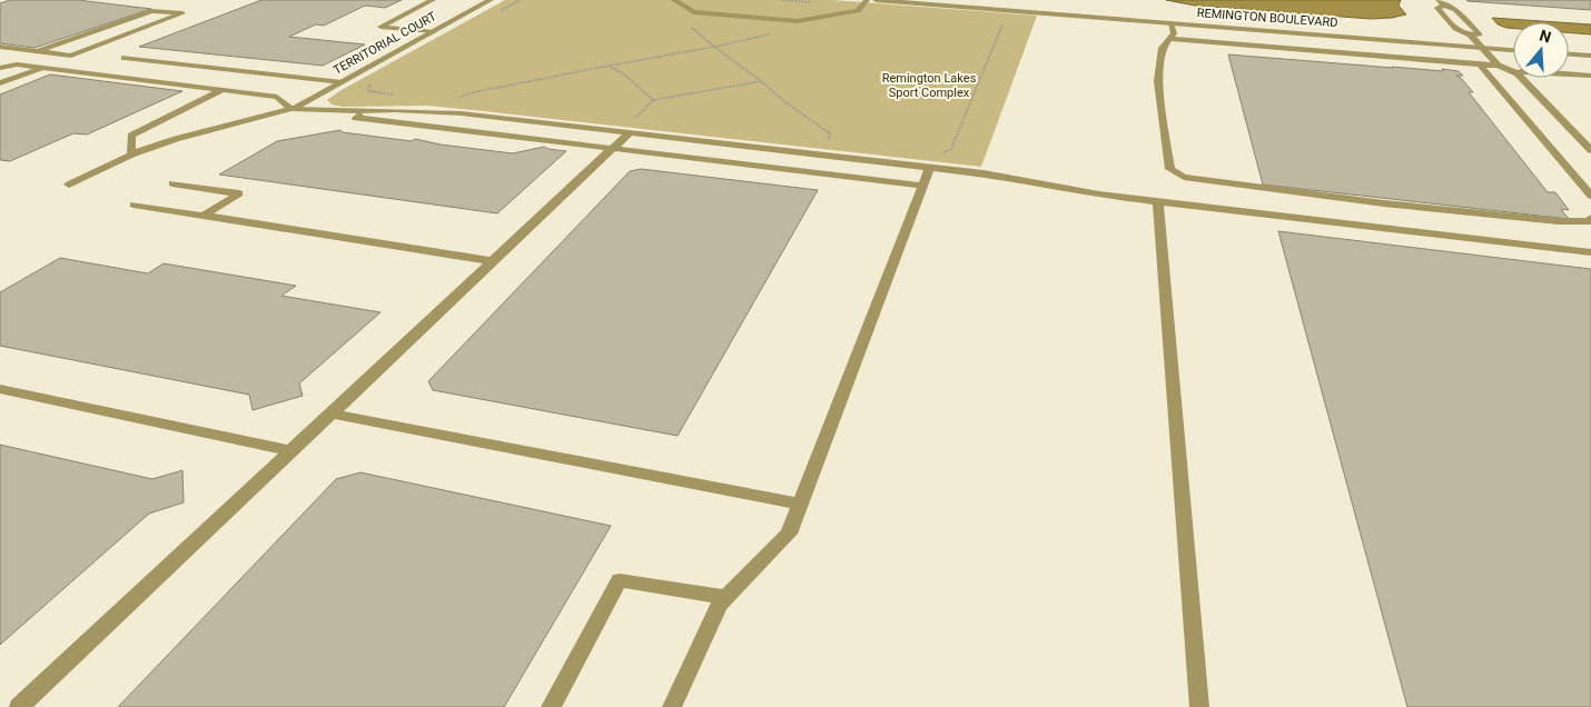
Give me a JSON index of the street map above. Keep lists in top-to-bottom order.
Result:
{
  "streets": {
    "street": ["REMINGTON BOULEVARD", "TERRITORIAL COURT"]
  },
  "parks": ["Remington Lakes Sport Complex"],
  "north": "top"
}
